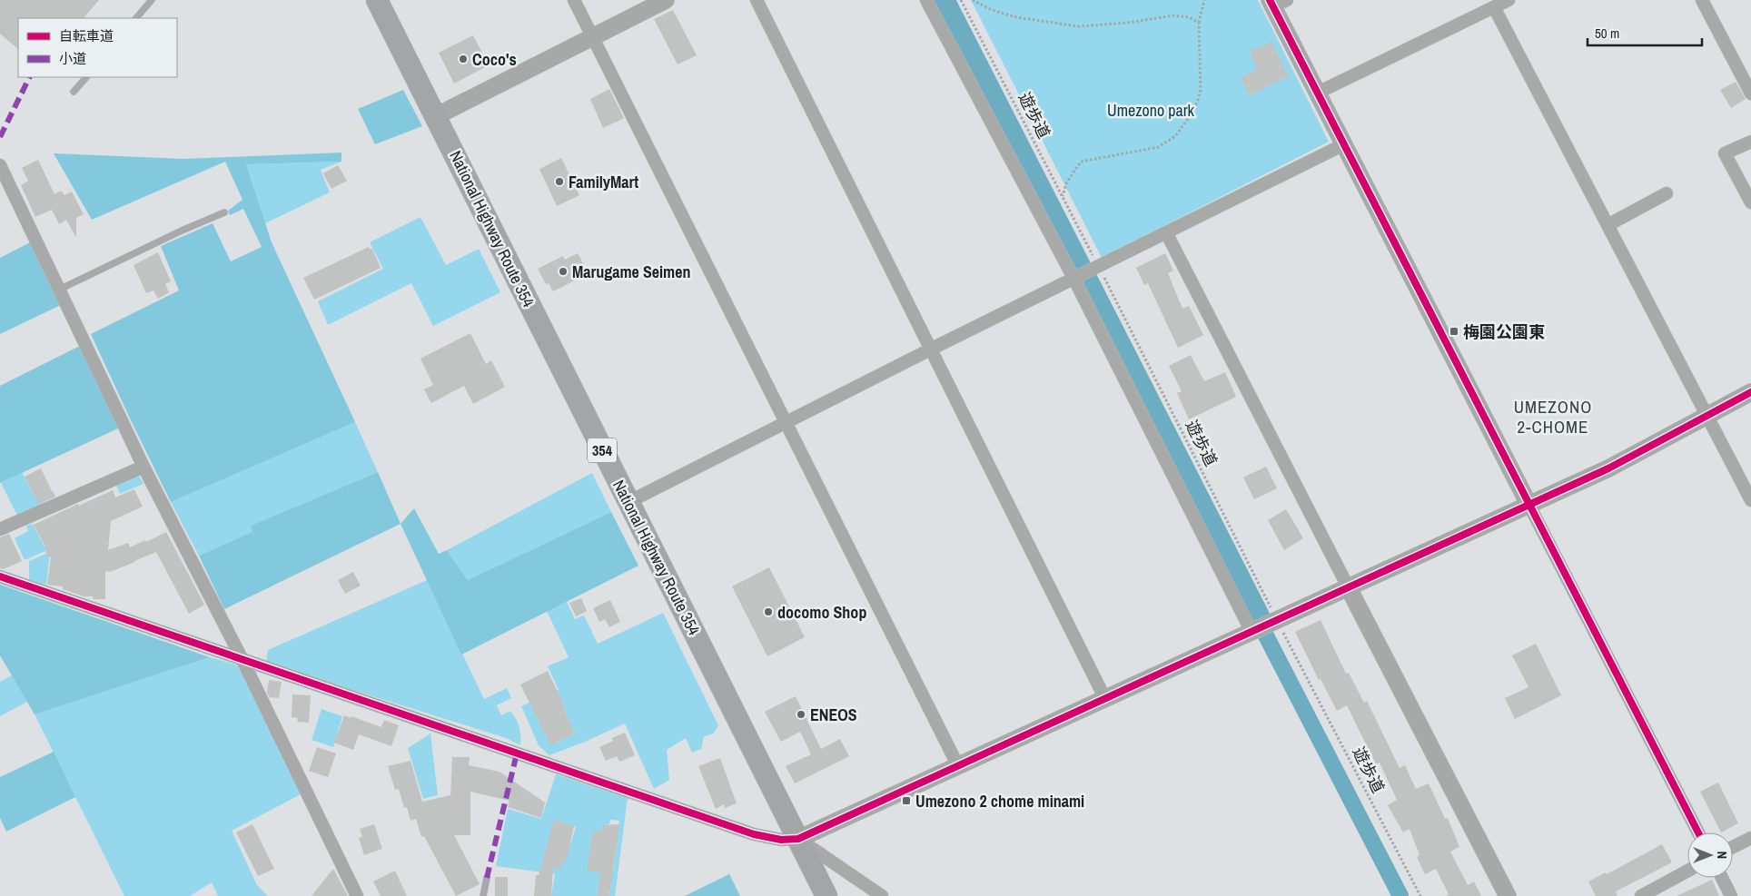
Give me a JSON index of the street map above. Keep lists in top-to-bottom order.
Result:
{
  "streets": {
    "highway": ["National Highway Route 354", "354"],
    "path": ["遊歩道"]
  },
  "districts": ["UMEZONO 2-CHOME"],
  "parks": ["Umezono park"],
  "places": {
    "other": [
      "Coco's",
      "FamilyMart",
      "Marugame Seimen",
      "docomo Shop",
      "ENEOS"
    ],
    "transit": ["梅園公園東", "Umezono 2 chome minami"]
  },
  "legend": ["自転車道", "小道"],
  "scale_bar": "50 m",
  "north": "right"
}
